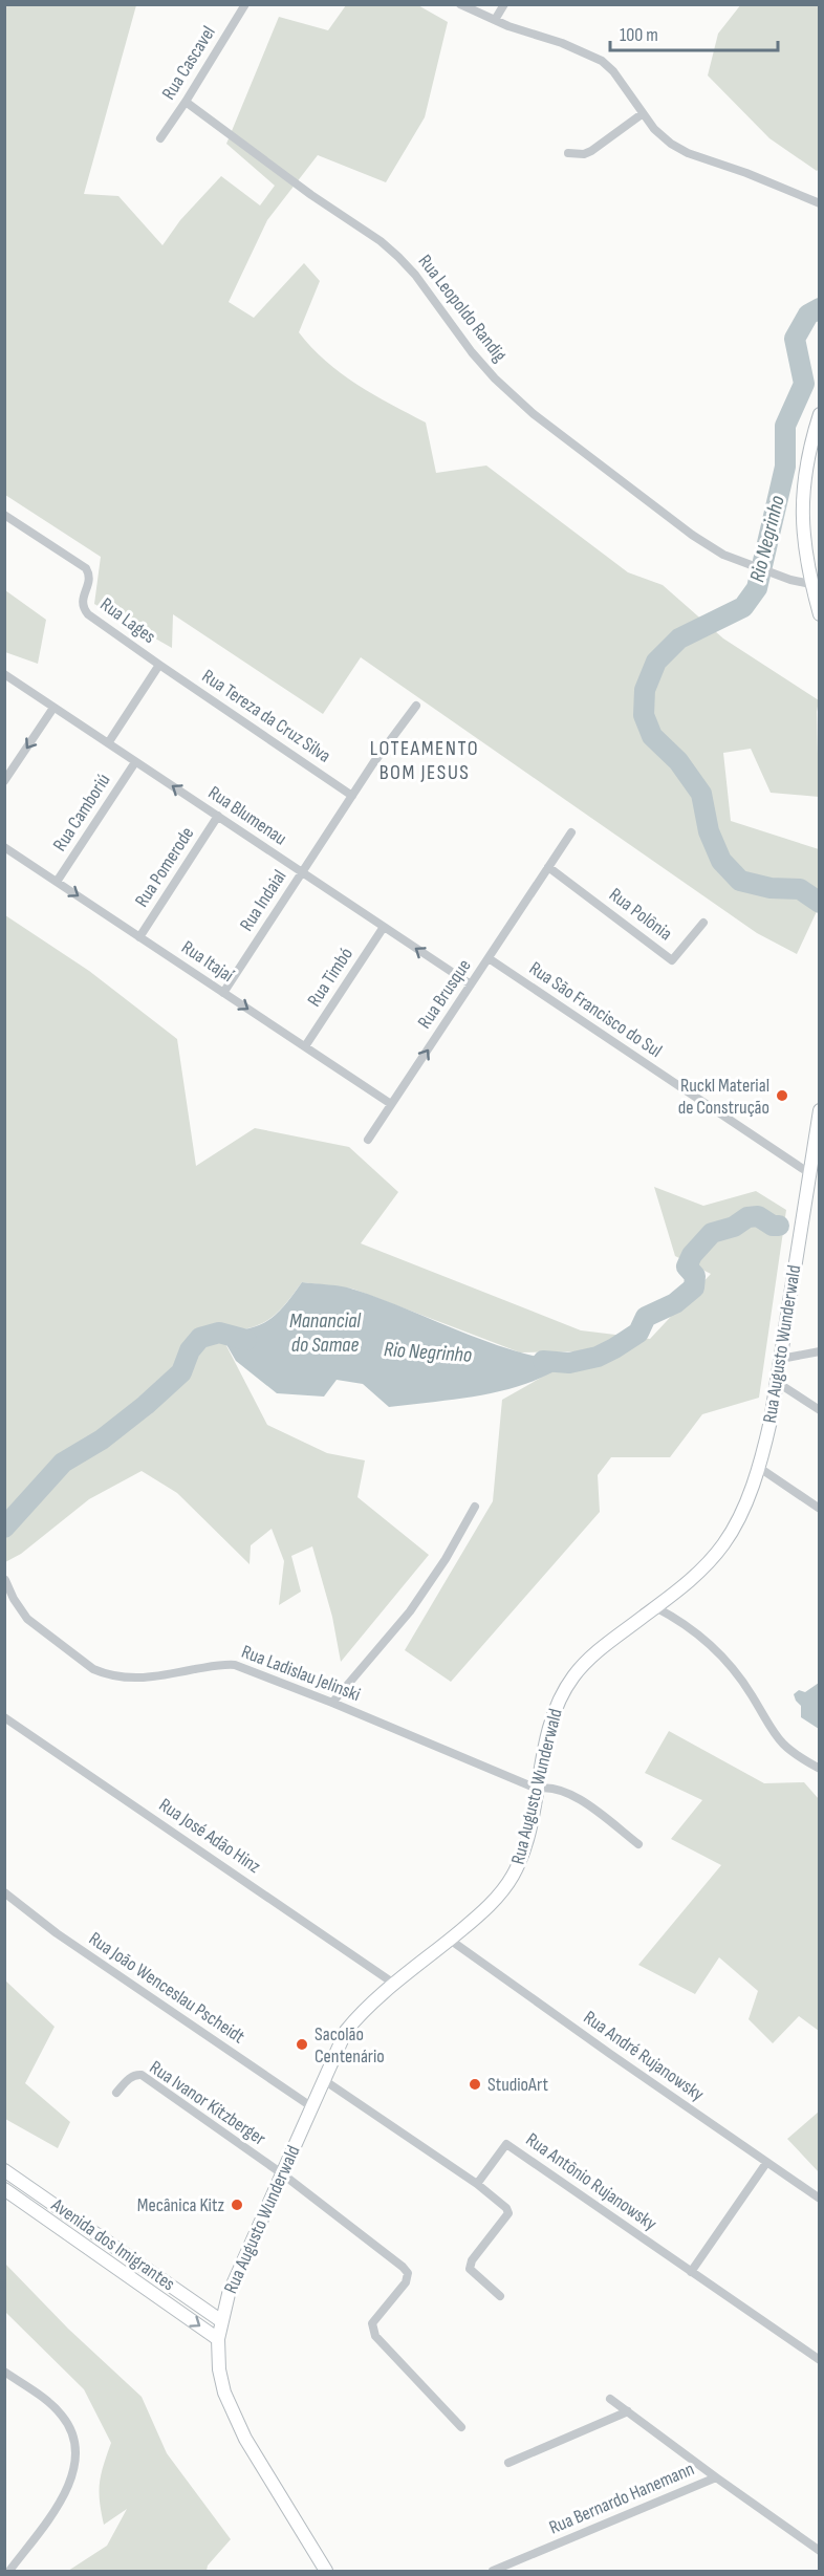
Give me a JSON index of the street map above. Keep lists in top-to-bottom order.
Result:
{
  "streets": {
    "main road": ["Rua Augusto Wunderwald", "Avenida dos Imigrantes"],
    "street": [
      "Rua Cascavel",
      "Rua Leopoldo Randig",
      "Rua Lages",
      "Rua Tereza da Cruz Silva",
      "Rua Camboriú",
      "Rua Blumenau",
      "Rua Pomerode",
      "Rua Indaial",
      "Rua Polônia",
      "Rua Itajaí",
      "Rua Timbó",
      "Rua Brusque",
      "Rua São Francisco do Sul",
      "Rua Ladislau Jelinski",
      "Rua José Adão Hinz",
      "Rua João Wenceslau Pscheidt",
      "Rua André Rujanowsky",
      "Rua Ivanor Kitzberger",
      "Rua Antônio Rujanowsky",
      "Rua Bernardo Hanemann"
    ]
  },
  "crossings": [
    ["Rua Cascavel", "Rua Leopoldo Randig"],
    ["Rua Lages", "Rua Tereza da Cruz Silva"],
    ["Rua Lages", "Rua Blumenau"],
    ["Rua Tereza da Cruz Silva", "Rua Indaial"],
    ["Rua Camboriú", "Rua Blumenau"],
    ["Rua Camboriú", "Rua Itajaí"],
    ["Rua Blumenau", "Rua Pomerode"],
    ["Rua Blumenau", "Rua Indaial"],
    ["Rua Blumenau", "Rua Timbó"],
    ["Rua Blumenau", "Rua Brusque"],
    ["Rua Pomerode", "Rua Itajaí"],
    ["Rua Indaial", "Rua Itajaí"],
    ["Rua Polônia", "Rua Brusque"],
    ["Rua Itajaí", "Rua Timbó"],
    ["Rua Itajaí", "Rua Brusque"],
    ["Rua Brusque", "Rua São Francisco do Sul"],
    ["Rua São Francisco do Sul", "Rua Augusto Wunderwald"],
    ["Rua Augusto Wunderwald", "Rua Ladislau Jelinski"],
    ["Rua Augusto Wunderwald", "Rua José Adão Hinz"],
    ["Rua Augusto Wunderwald", "Rua João Wenceslau Pscheidt"],
    ["Rua Augusto Wunderwald", "Rua André Rujanowsky"],
    ["Rua Augusto Wunderwald", "Rua Ivanor Kitzberger"],
    ["Rua Augusto Wunderwald", "Avenida dos Imigrantes"]
  ],
  "one_way": ["Rua Blumenau", "Rua Itajaí", "Rua Brusque"],
  "districts": ["LOTEAMENTO BOM JESUS"],
  "water": ["Rio Negrinho", "Manancial do Samae"],
  "places": [
    "Ruckl Material de Construção",
    "Sacolão Centenário",
    "StudioArt",
    "Mecânica Kitz"
  ],
  "scale_bar": "100 m"
}
